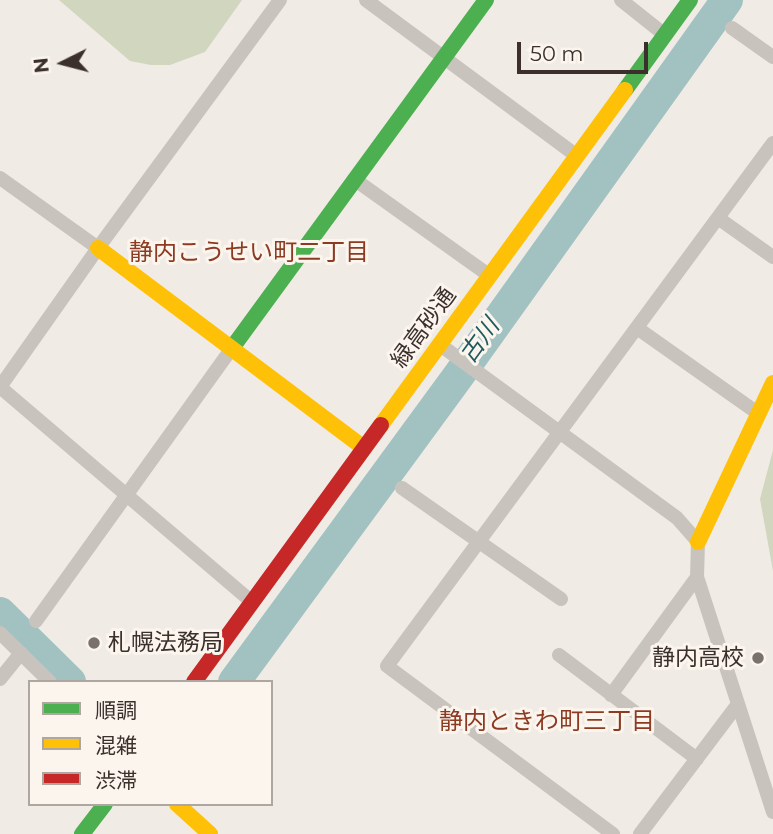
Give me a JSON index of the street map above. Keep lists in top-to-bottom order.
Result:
{
  "streets": {
    "street": ["緑高砂通"]
  },
  "districts": ["静内こうせい町二丁目", "静内ときわ町三丁目"],
  "water": ["古川"],
  "places": ["札幌法務局", "静内高校"],
  "legend": ["順調", "混雑", "渋滞"],
  "scale_bar": "50 m",
  "north": "left"
}
